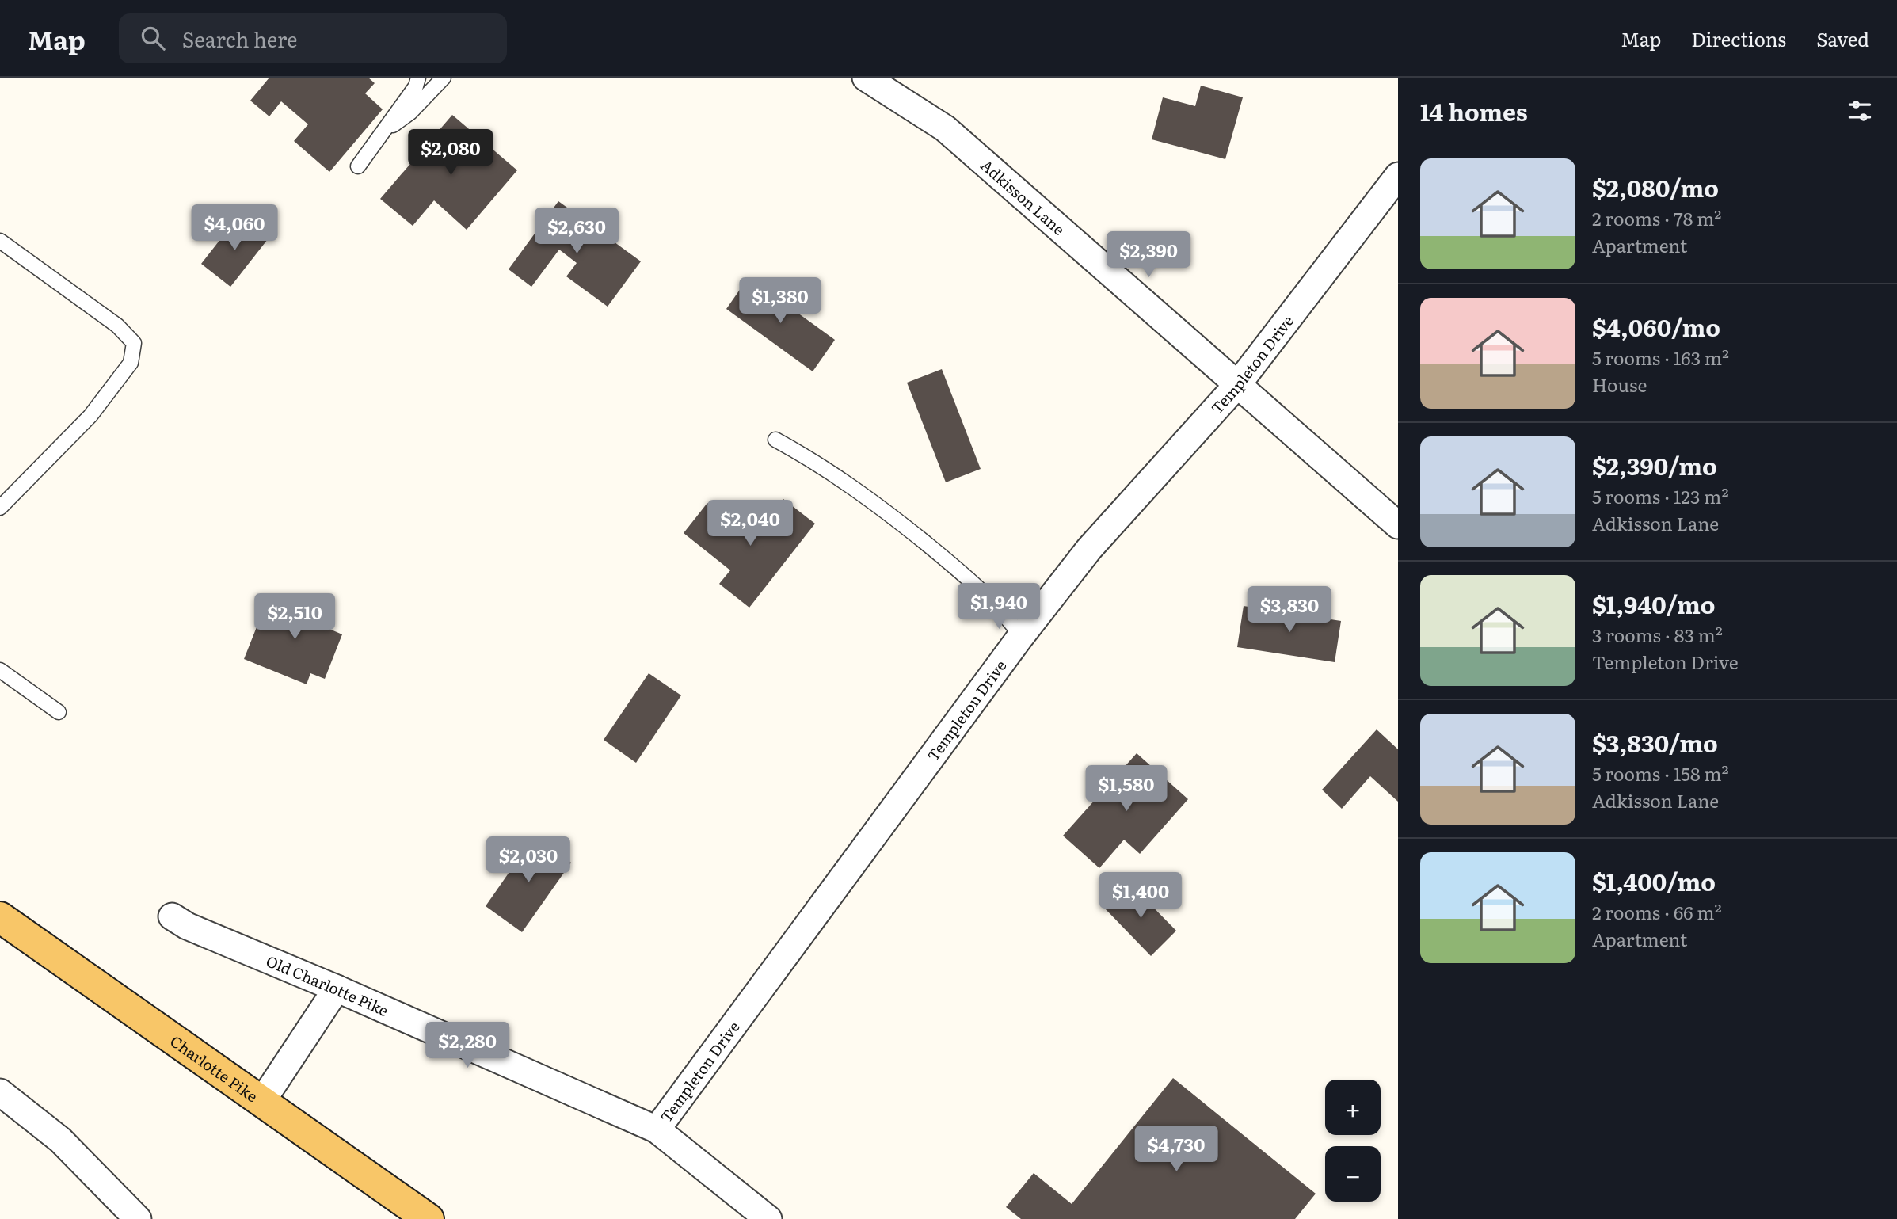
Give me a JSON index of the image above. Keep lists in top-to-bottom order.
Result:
{
  "streets": {
    "main road": ["Charlotte Pike"],
    "street": ["Adkisson Lane", "Templeton Drive", "Old Charlotte Pike"]
  },
  "crossings": [
    ["Adkisson Lane", "Templeton Drive"],
    ["Templeton Drive", "Old Charlotte Pike"]
  ],
  "page": {
    "header": "Map",
    "search": "Search here",
    "nav": ["Map", "Directions", "Saved"],
    "heading": "14 homes",
    "price": [
      "$2,080",
      "$4,060",
      "$2,630",
      "$2,390",
      "$1,380",
      "$2,040",
      "$1,940",
      "$3,830",
      "$2,510",
      "$1,580",
      "$2,030",
      "$1,400",
      "$2,280",
      "$4,730"
    ],
    "list": [
      {
        "name": "$2,080/mo",
        "note": "2 rooms · 78 m² · Apartment"
      },
      {
        "name": "$4,060/mo",
        "note": "5 rooms · 163 m² · House"
      },
      {
        "name": "$2,390/mo",
        "note": "5 rooms · 123 m² · Adkisson Lane"
      },
      {
        "name": "$1,940/mo",
        "note": "3 rooms · 83 m² · Templeton Drive"
      },
      {
        "name": "$3,830/mo",
        "note": "5 rooms · 158 m² · Adkisson Lane"
      },
      {
        "name": "$1,400/mo",
        "note": "2 rooms · 66 m² · Apartment"
      }
    ],
    "map_buttons": ["+", "−"]
  }
}
